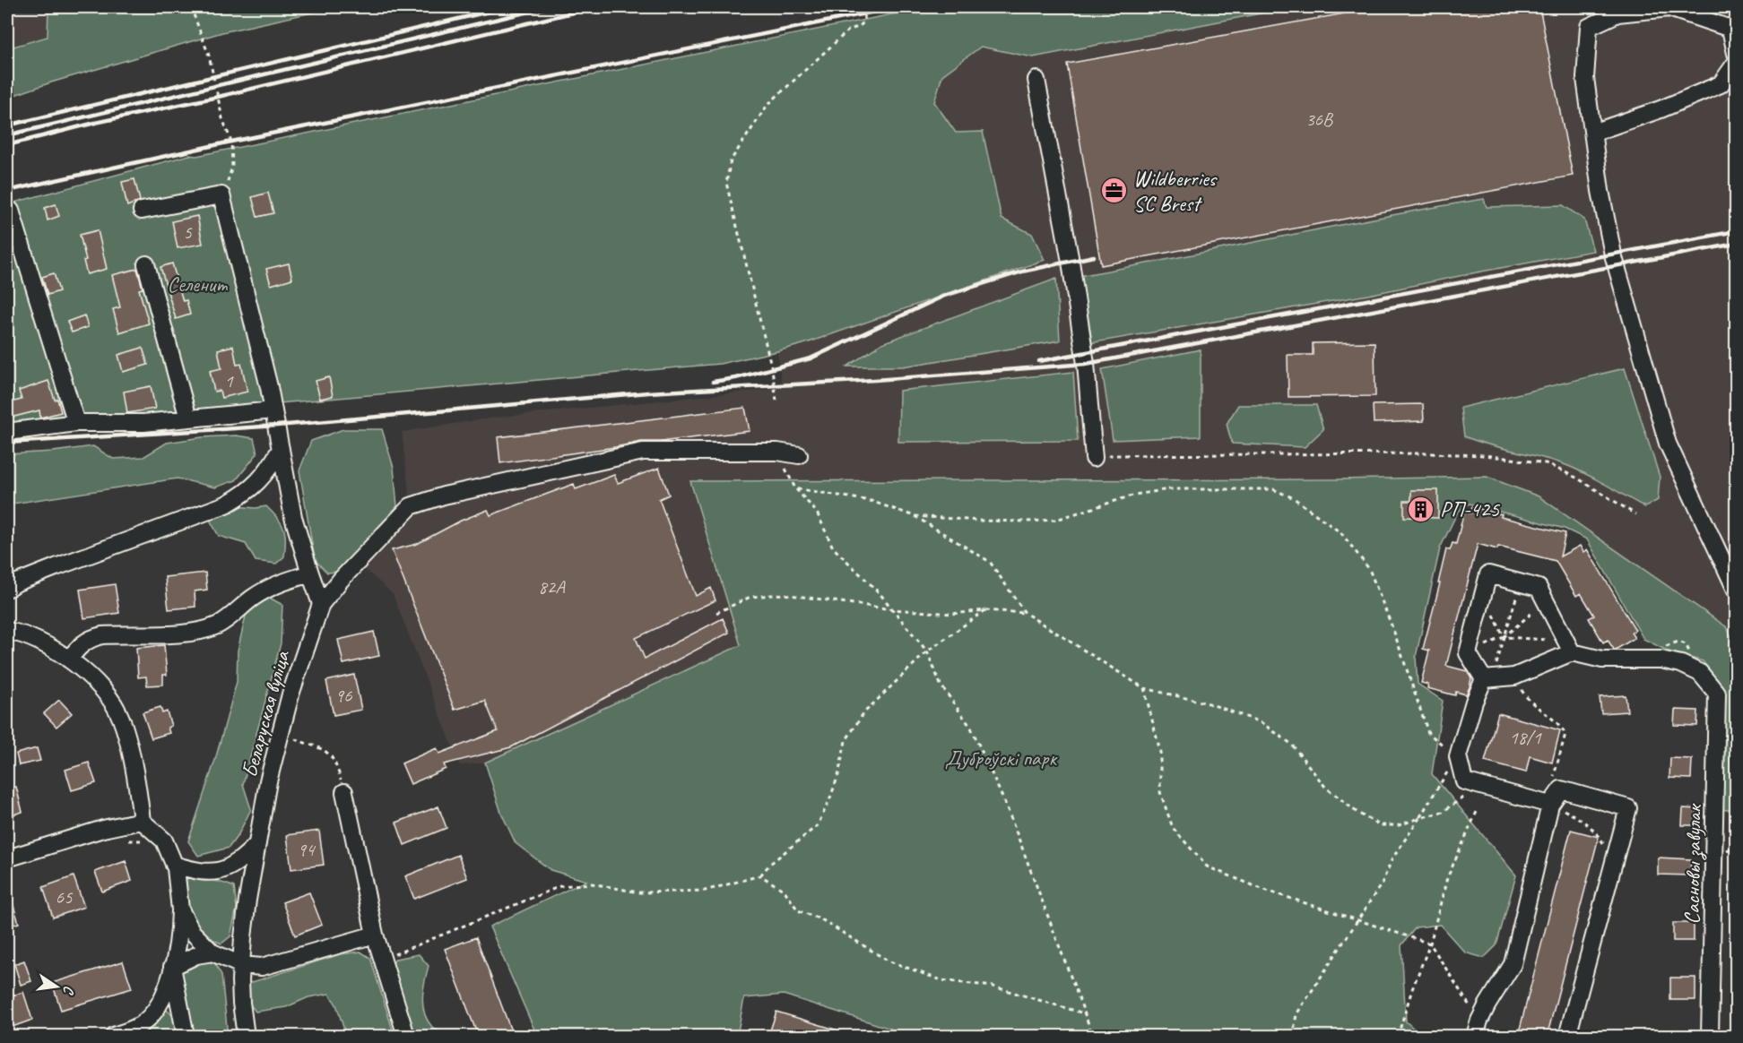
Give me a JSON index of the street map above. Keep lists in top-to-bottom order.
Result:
{
  "streets": {
    "street": ["Беларуская вуліца", "Сасновы завулак"]
  },
  "parks": ["Селенит", "Дуброўскі парк"],
  "places": {
    "office": ["Wildberries SC Brest"],
    "building": ["РП-425"]
  },
  "house_numbers": [
    "36В",
    "5",
    "1",
    "82А",
    "96",
    "18/1",
    "94",
    "65"
  ],
  "north": "right"
}
